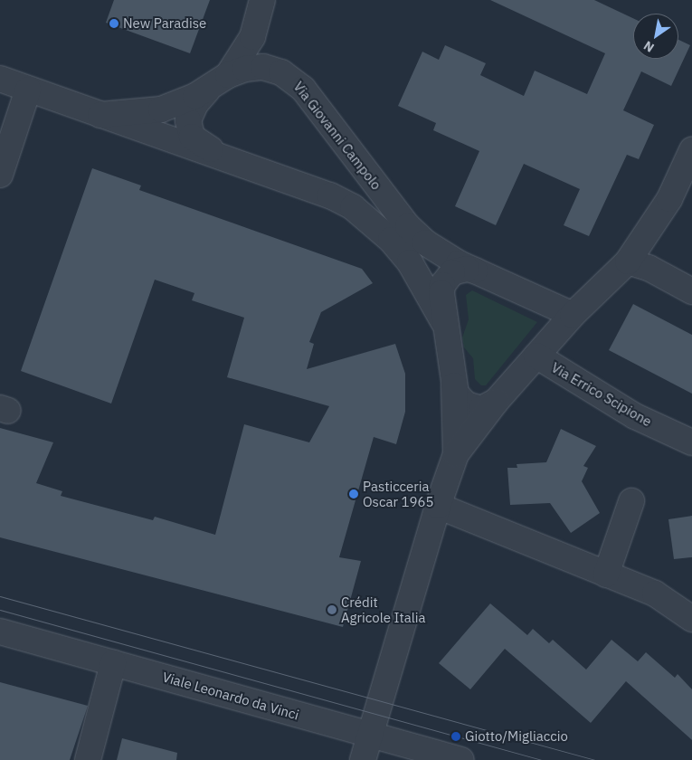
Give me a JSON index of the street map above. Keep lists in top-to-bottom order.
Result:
{
  "streets": {
    "street": ["Via Giovanni Campolo", "Via Errico Scipione", "Viale Leonardo da Vinci"]
  },
  "places": [
    "New Paradise",
    "Pasticceria Oscar 1965",
    "Crédit Agricole Italia",
    "Giotto/Migliaccio"
  ],
  "north": "bottom left"
}
